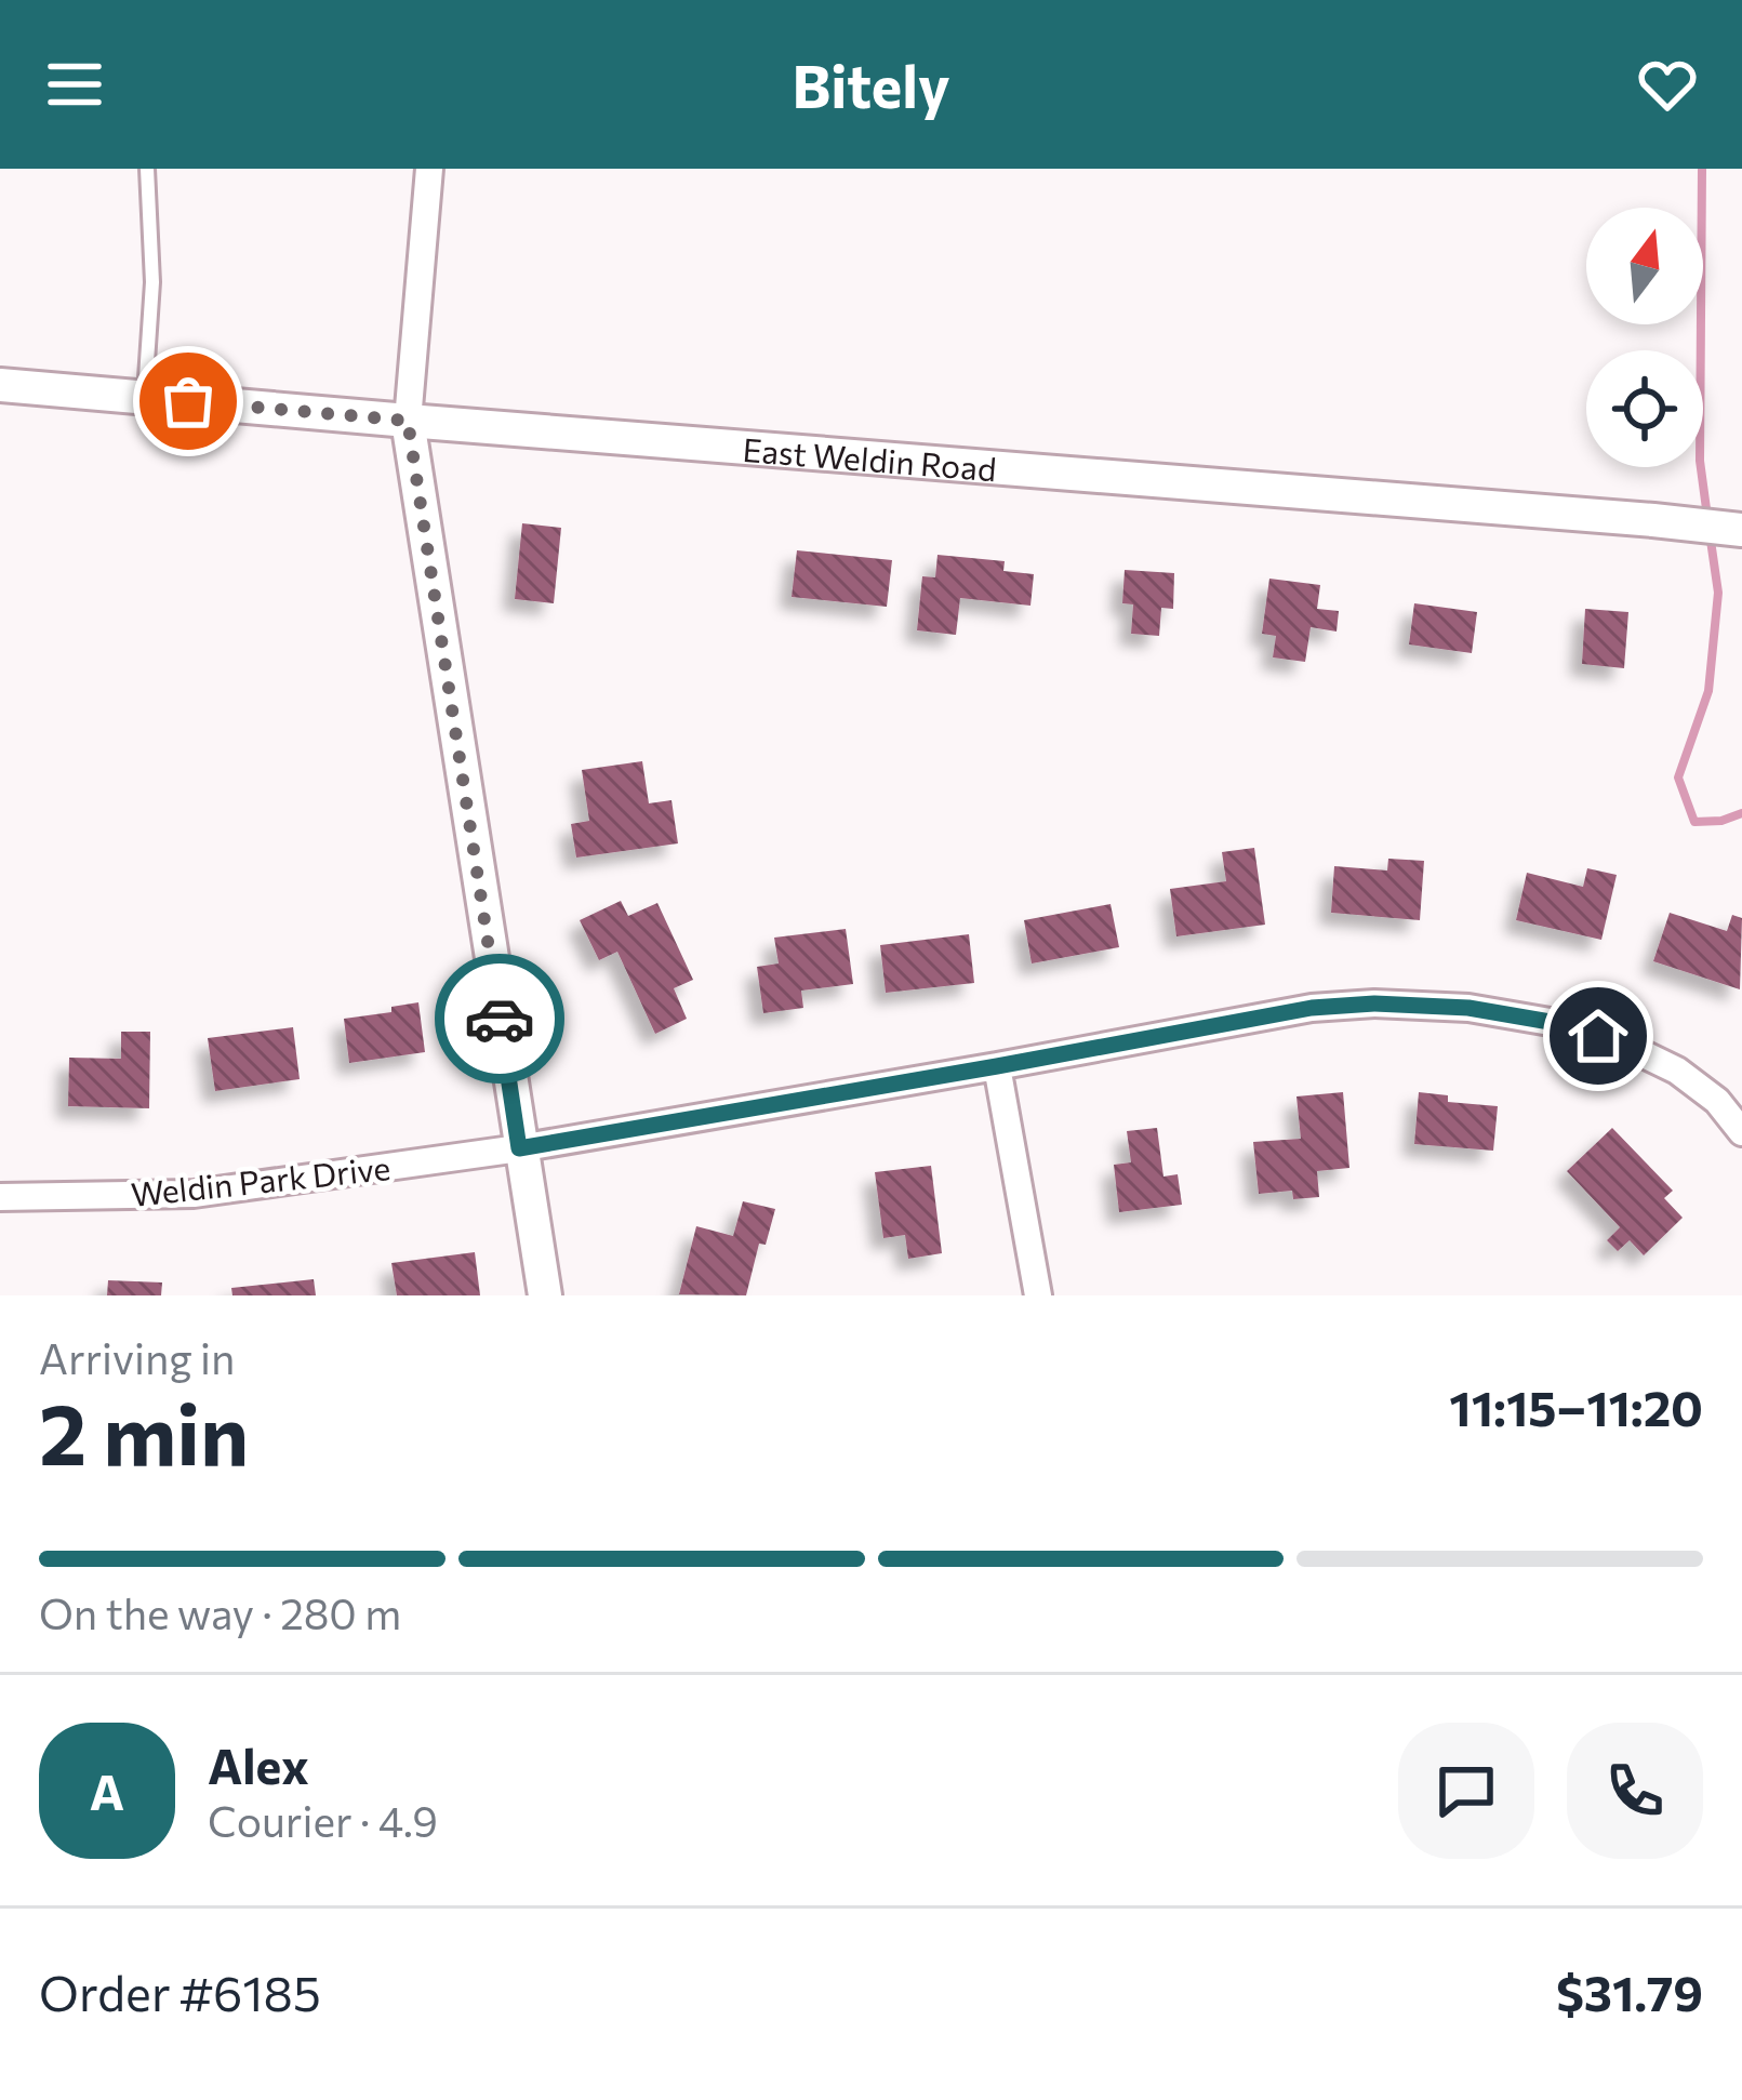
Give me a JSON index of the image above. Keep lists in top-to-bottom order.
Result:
{
  "streets": {
    "street": ["East Weldin Road", "Weldin Park Drive"]
  },
  "north": "top",
  "page": {
    "header": "Bitely",
    "heading": ["2 min", "Arriving in", "11:15–11:20"],
    "panel": [
      "Alex",
      "Courier · 4.9",
      "Order #6185",
      "$31.79"
    ],
    "bar": "On the way · 280 m",
    "round": "A"
  }
}
